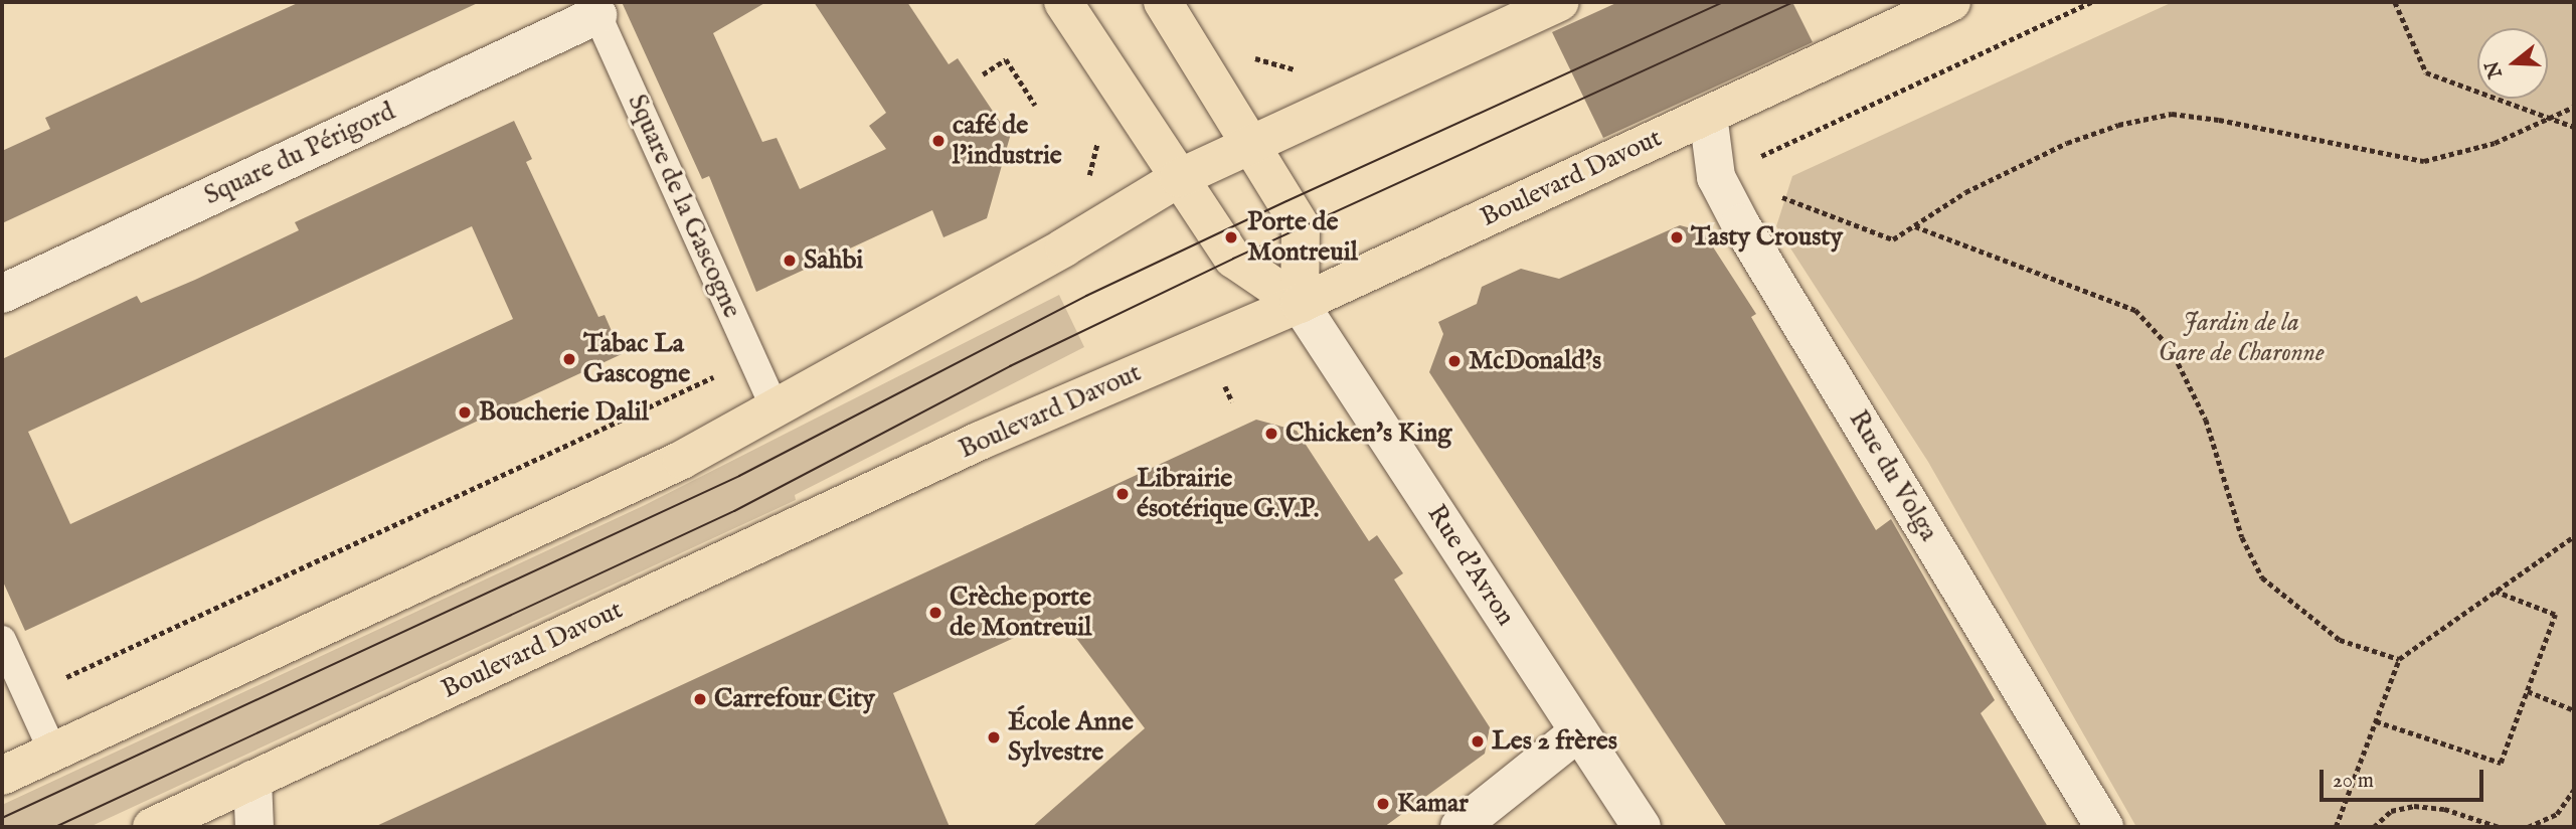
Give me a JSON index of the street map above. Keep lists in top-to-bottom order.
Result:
{
  "streets": {
    "main road": ["Boulevard Davout"],
    "street": ["Square du Périgord", "Rue du Volga", "Rue d'Avron"],
    "lane": ["Square de la Gascogne"]
  },
  "crossings": [
    ["Square du Périgord", "Square de la Gascogne"],
    ["Boulevard Davout", "Rue du Volga"],
    ["Boulevard Davout", "Rue d'Avron"]
  ],
  "parks": ["Jardin de la Gare de Charonne"],
  "places": [
    "café de l'industrie",
    "Porte de Montreuil",
    "Tasty Crousty",
    "Sahbi",
    "Tabac La Gascogne",
    "McDonald's",
    "Boucherie Dalil",
    "Chicken's King",
    "Librairie ésotérique G.V.P.",
    "Crèche porte de Montreuil",
    "Carrefour City",
    "École Anne Sylvestre",
    "Les 2 frères",
    "Kamar"
  ],
  "scale_bar": "20 m",
  "north": "left"
}
